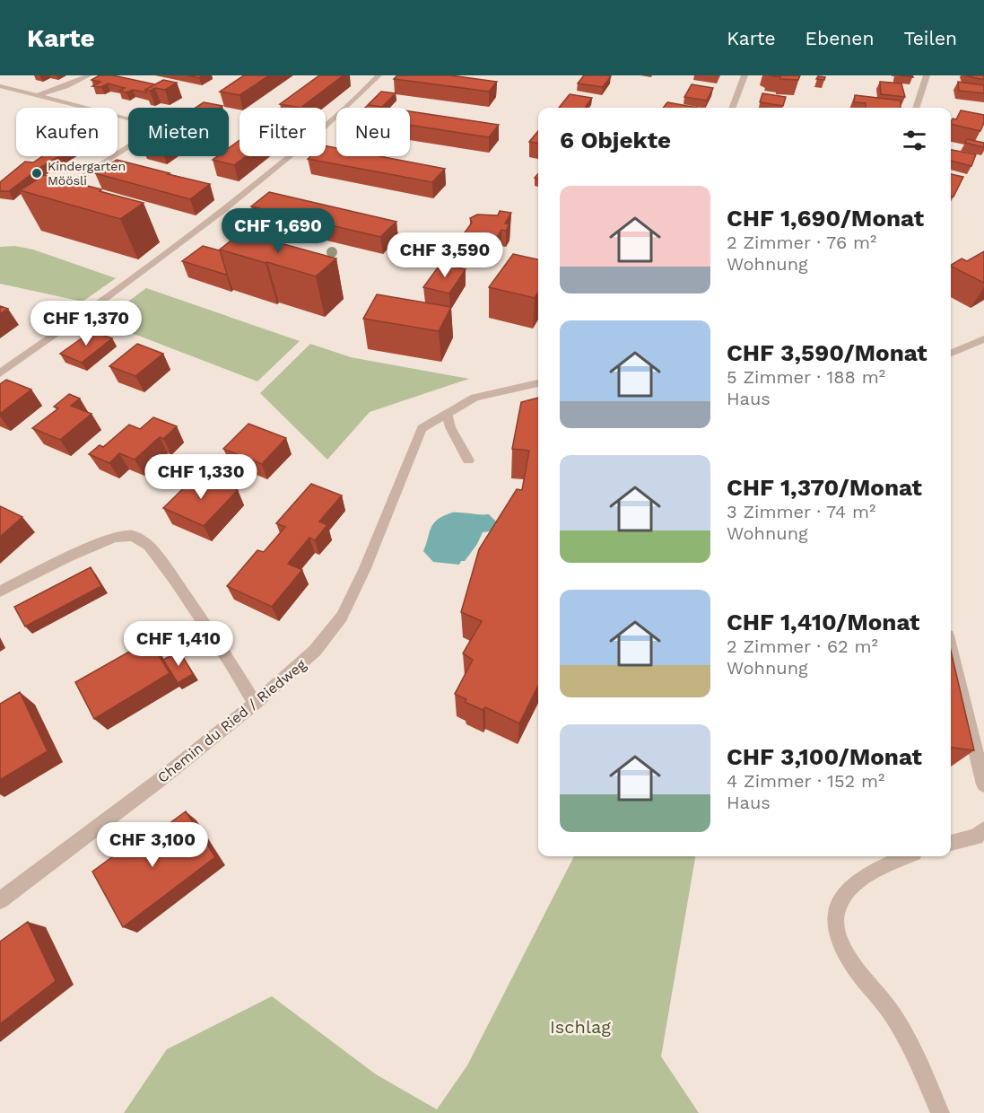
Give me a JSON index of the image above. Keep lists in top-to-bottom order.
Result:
{
  "streets": {
    "street": ["Chemin du Ried / Riedweg"]
  },
  "parks": ["Ischlag"],
  "places": ["Kindergarten Möösli"],
  "page": {
    "header": "Karte",
    "nav": ["Karte", "Ebenen", "Teilen"],
    "chip": [
      "Kaufen",
      "Mieten",
      "Filter",
      "Neu"
    ],
    "heading": "6 Objekte",
    "list": [
      {
        "name": "CHF 1,690/Monat",
        "note": "2 Zimmer · 76 m² · Wohnung"
      },
      {
        "name": "CHF 3,590/Monat",
        "note": "5 Zimmer · 188 m² · Haus"
      },
      {
        "name": "CHF 1,370/Monat",
        "note": "3 Zimmer · 74 m² · Wohnung"
      },
      {
        "name": "CHF 1,410/Monat",
        "note": "2 Zimmer · 62 m² · Wohnung"
      },
      {
        "name": "CHF 3,100/Monat",
        "note": "4 Zimmer · 152 m² · Haus"
      }
    ],
    "price": [
      "CHF 1,690",
      "CHF 3,590",
      "CHF 1,370",
      "CHF 1,330",
      "CHF 1,410",
      "CHF 3,100"
    ]
  }
}
